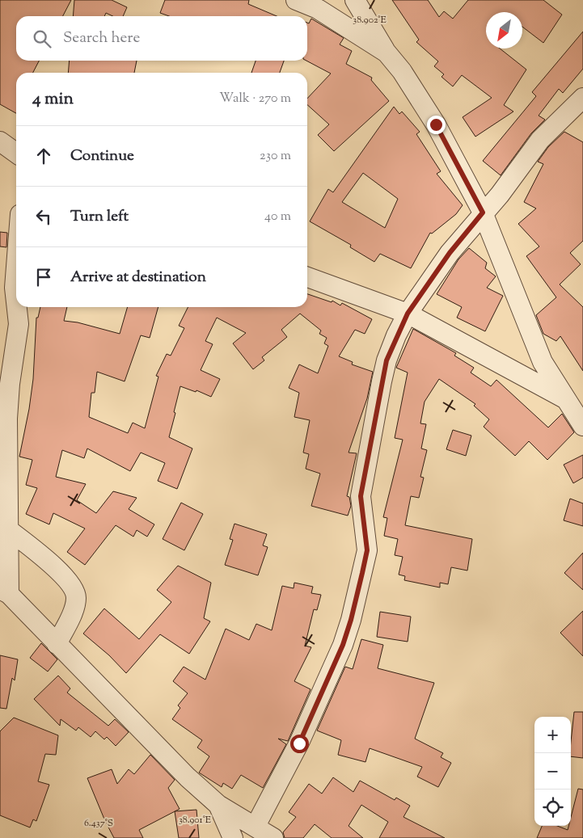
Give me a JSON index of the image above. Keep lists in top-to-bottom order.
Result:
{
  "north": "bottom left",
  "page": {
    "search": "Search here",
    "heading": ["4 min", "Walk · 270 m"],
    "list": [
      ["Continue", "230 m"],
      ["Turn left", "40 m"],
      "Arrive at destination"
    ],
    "map_buttons": ["+", "−"]
  },
  "coordinates": ["38.902°E", "38.901°E", "6.437°S"]
}
